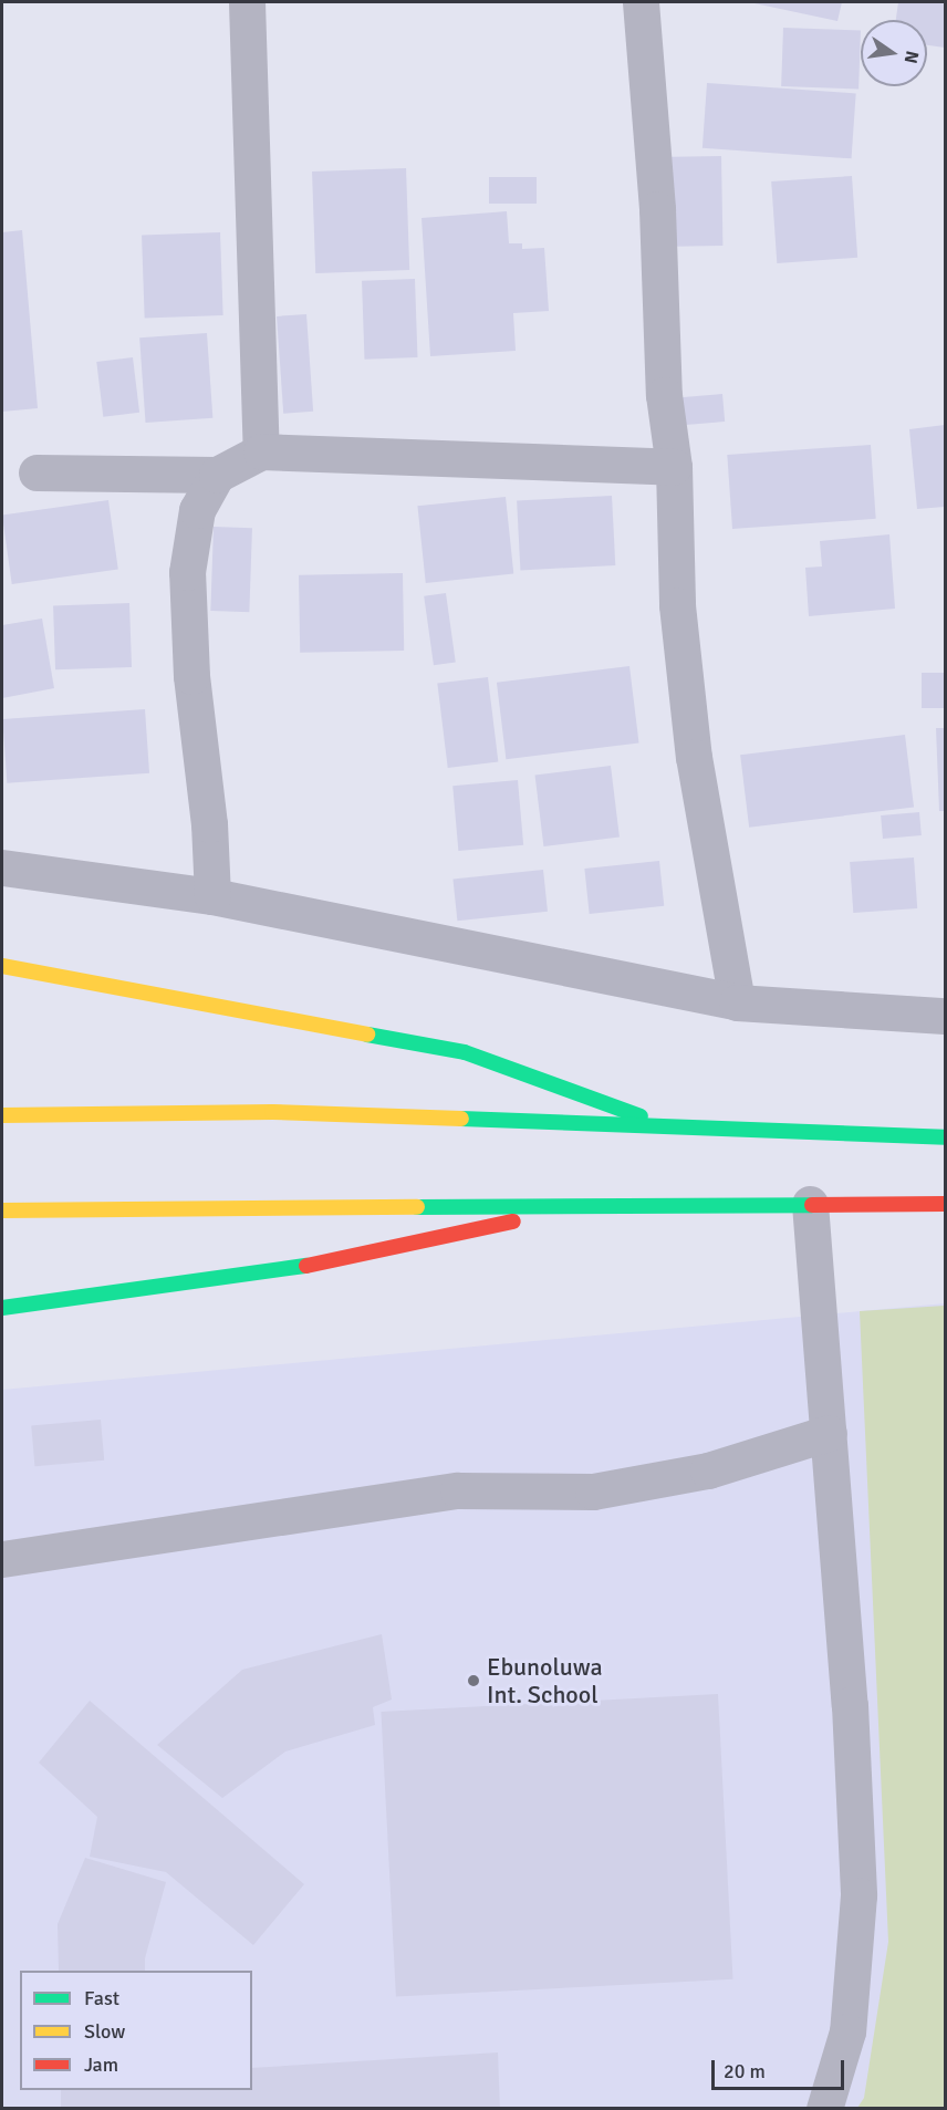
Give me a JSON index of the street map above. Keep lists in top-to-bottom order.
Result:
{
  "places": ["Ebunoluwa Int. School"],
  "legend": ["Fast", "Slow", "Jam"],
  "scale_bar": "20 m",
  "north": "right"
}
